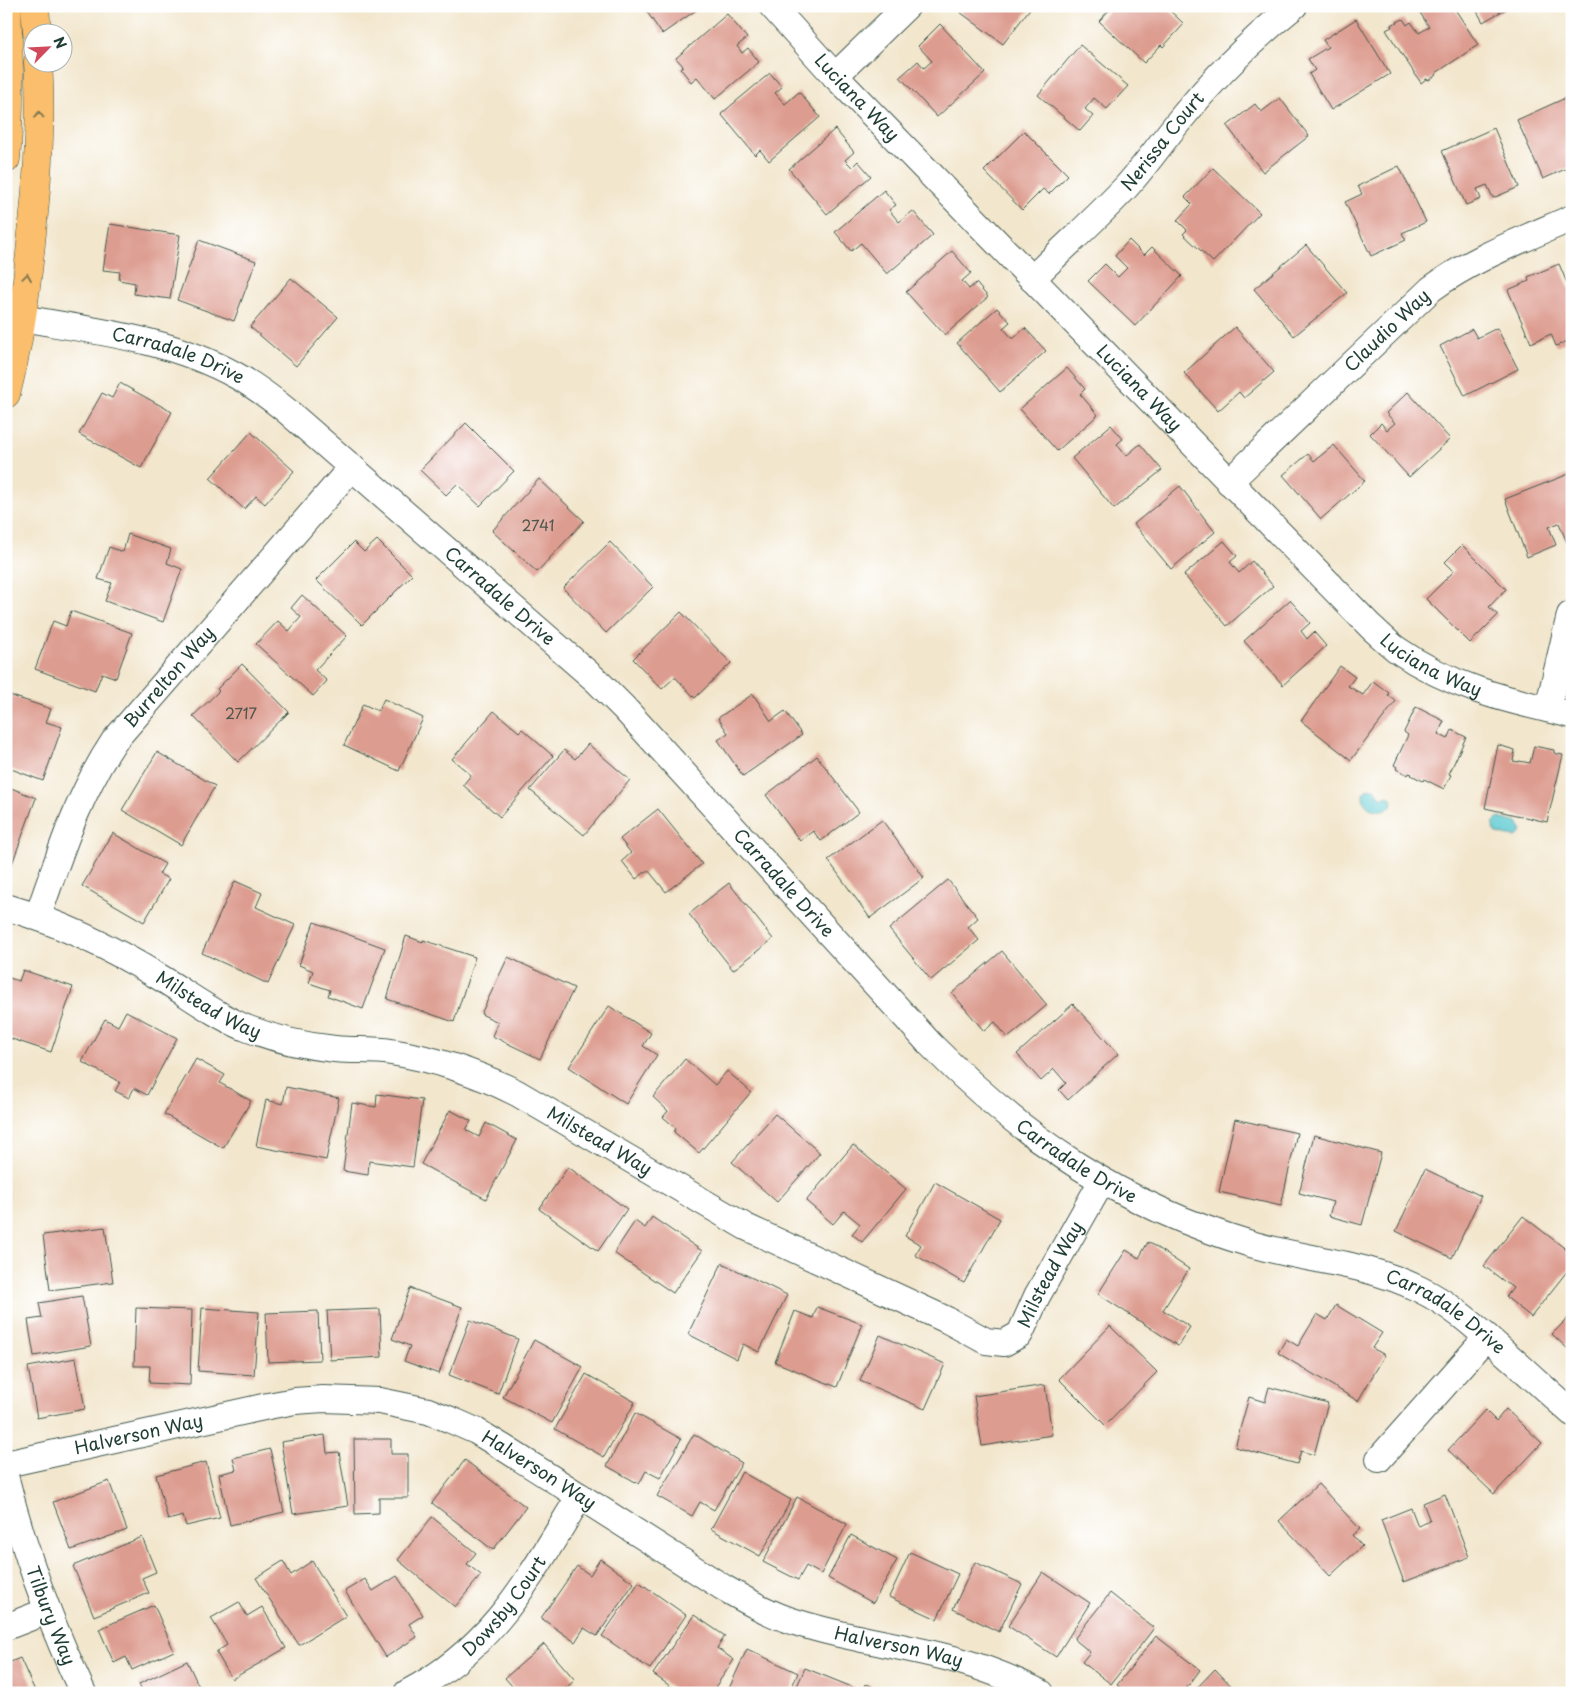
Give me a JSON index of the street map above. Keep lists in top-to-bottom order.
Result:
{
  "streets": {
    "street": [
      "Luciana Way",
      "Nerissa Court",
      "Claudio Way",
      "Carradale Drive",
      "Burrelton Way",
      "Milstead Way",
      "Halverson Way",
      "Dowsby Court",
      "Tilbury Way"
    ]
  },
  "crossings": [
    ["Luciana Way", "Nerissa Court"],
    ["Luciana Way", "Claudio Way"],
    ["Carradale Drive", "Burrelton Way"],
    ["Carradale Drive", "Milstead Way"],
    ["Burrelton Way", "Milstead Way"],
    ["Halverson Way", "Dowsby Court"]
  ],
  "house_numbers": ["2741", "2717"],
  "north": "top right"
}
